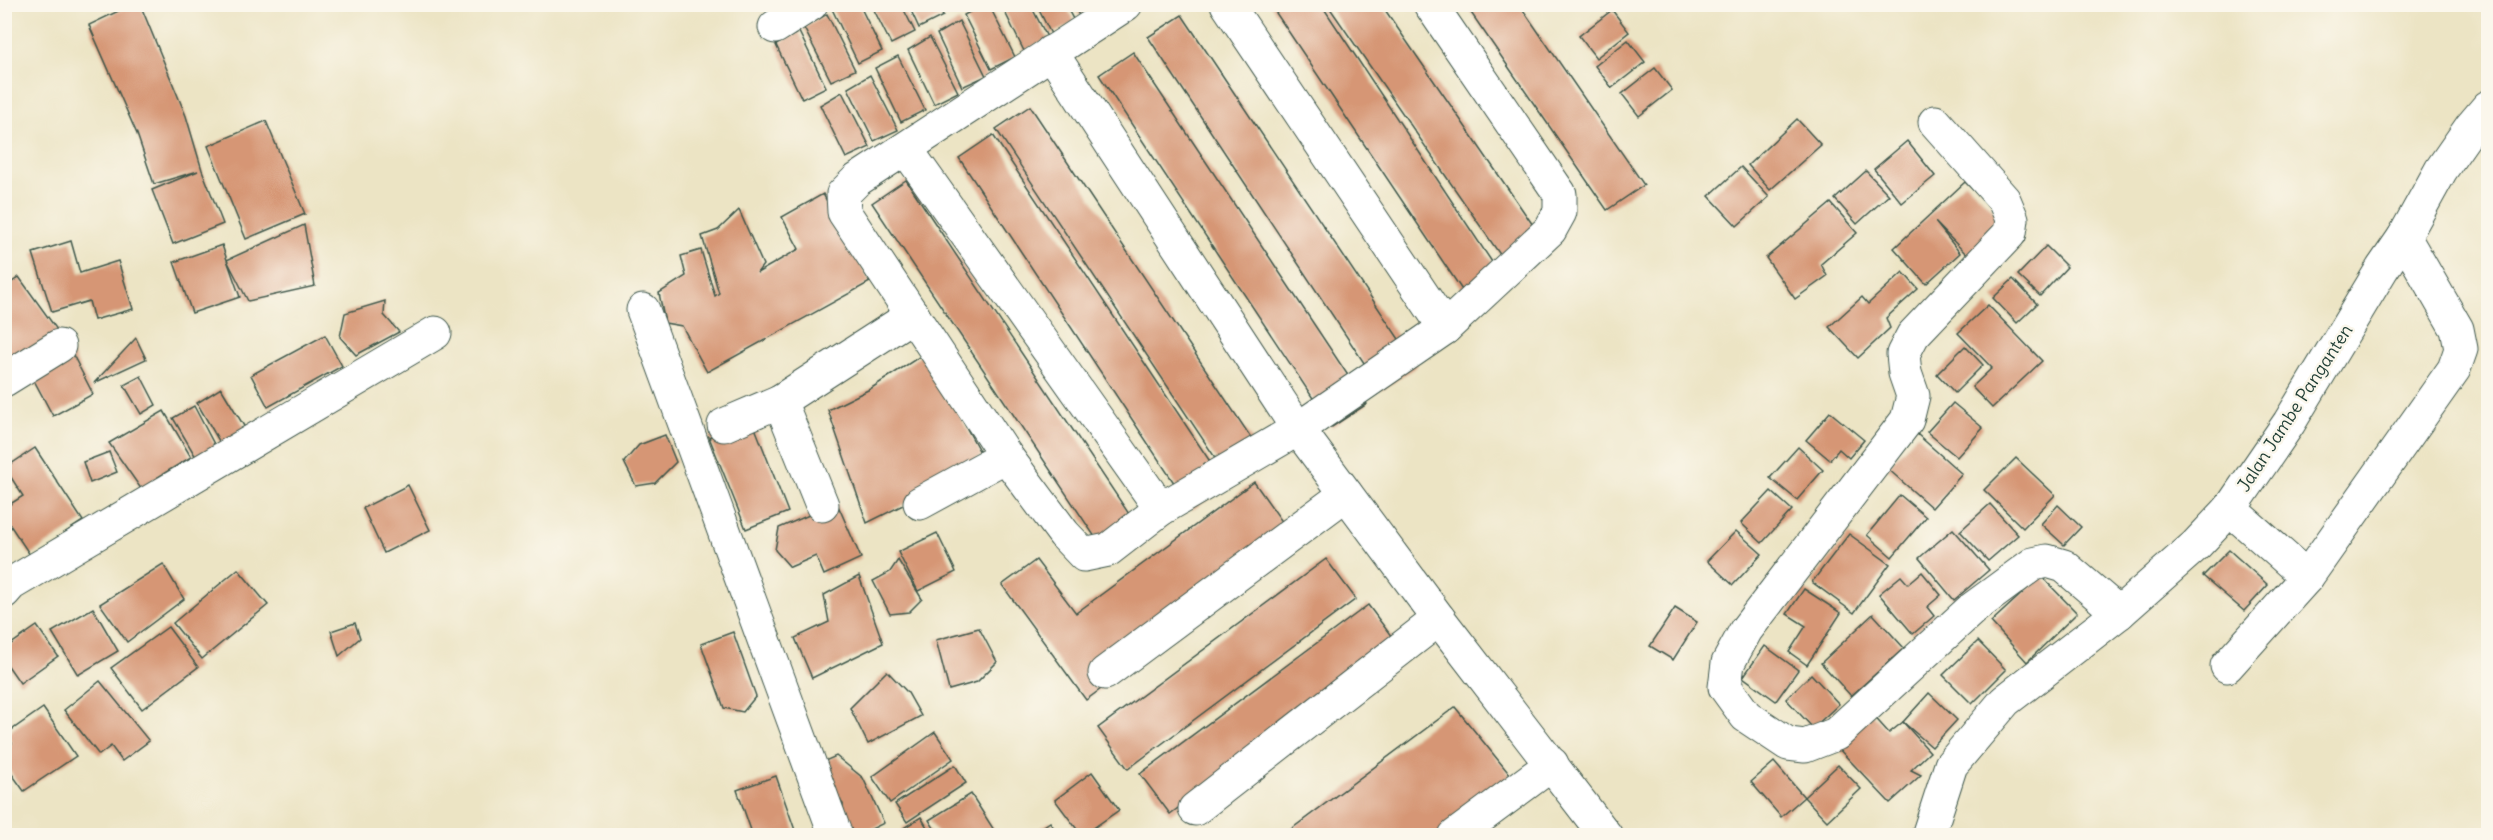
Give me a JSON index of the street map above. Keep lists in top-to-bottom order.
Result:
{
  "streets": {
    "street": ["Jalan Jambe Panganten"]
  }
}
